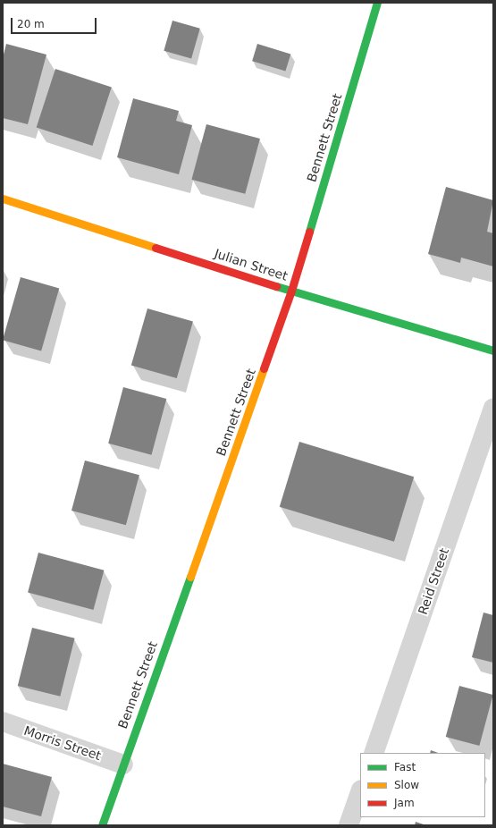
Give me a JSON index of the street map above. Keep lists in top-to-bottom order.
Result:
{
  "streets": {
    "street": [
      "Bennett Street",
      "Julian Street",
      "Reid Street",
      "Morris Street"
    ]
  },
  "crossings": [
    ["Bennett Street", "Julian Street"],
    ["Bennett Street", "Morris Street"]
  ],
  "legend": ["Fast", "Slow", "Jam"],
  "scale_bar": "20 m"
}
